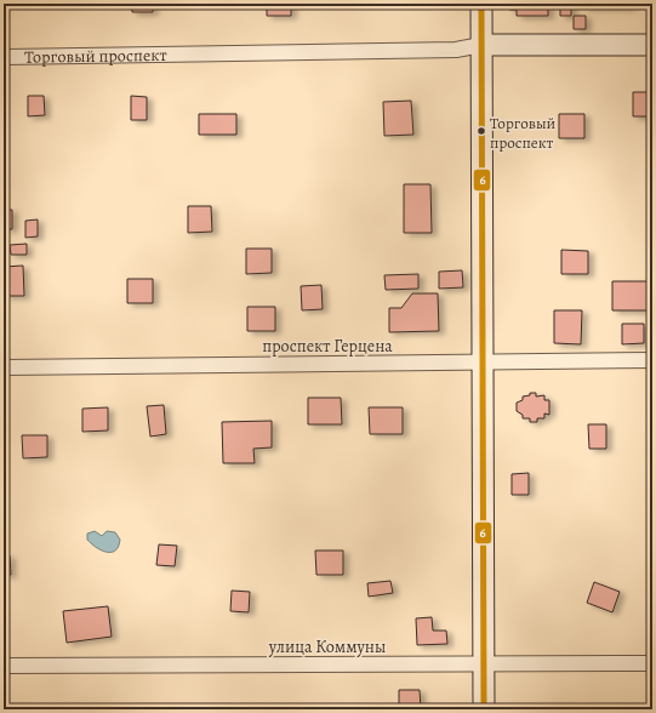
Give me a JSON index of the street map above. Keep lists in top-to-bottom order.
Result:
{
  "streets": {
    "street": ["Торговый проспект", "проспект Герцена", "улица Коммуны"]
  },
  "places": ["Торговый проспект"],
  "lines": ["transit line 6"]
}
